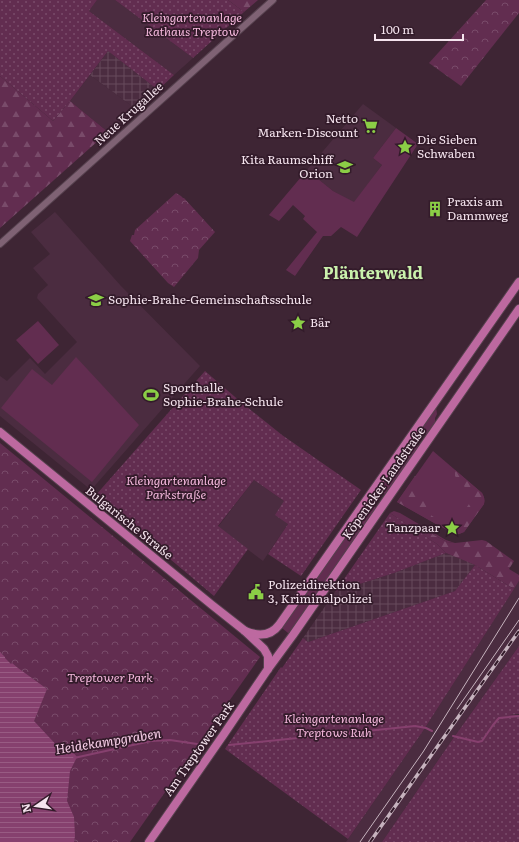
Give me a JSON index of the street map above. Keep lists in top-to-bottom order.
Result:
{
  "streets": {
    "main road": ["Köpenicker Landstraße", "Bulgarische Straße", "Am Treptower Park"],
    "street": ["Neue Krugallee"]
  },
  "crossings": [
    ["Köpenicker Landstraße", "Bulgarische Straße"],
    ["Köpenicker Landstraße", "Am Treptower Park"],
    ["Bulgarische Straße", "Am Treptower Park"]
  ],
  "districts": ["Plänterwald"],
  "water": ["Heidekampgraben"],
  "parks": [
    "Kleingartenanlage Rathaus Treptow",
    "Kleingartenanlage Parkstraße",
    "Treptower Park",
    "Kleingartenanlage Treptows Ruh"
  ],
  "places": {
    "supermarket": ["Netto Marken-Discount"],
    "place": ["Die Sieben Schwaben", "Bär", "Tanzpaar"],
    "school or university": ["Kita Raumschiff Orion", "Sophie-Brahe-Gemeinschaftsschule"],
    "building": ["Praxis am Dammweg"],
    "sports": ["Sporthalle Sophie-Brahe-Schule"],
    "public building": ["Polizeidirektion 3, Kriminalpolizei"]
  },
  "scale_bar": "100 m",
  "north": "left"
}
